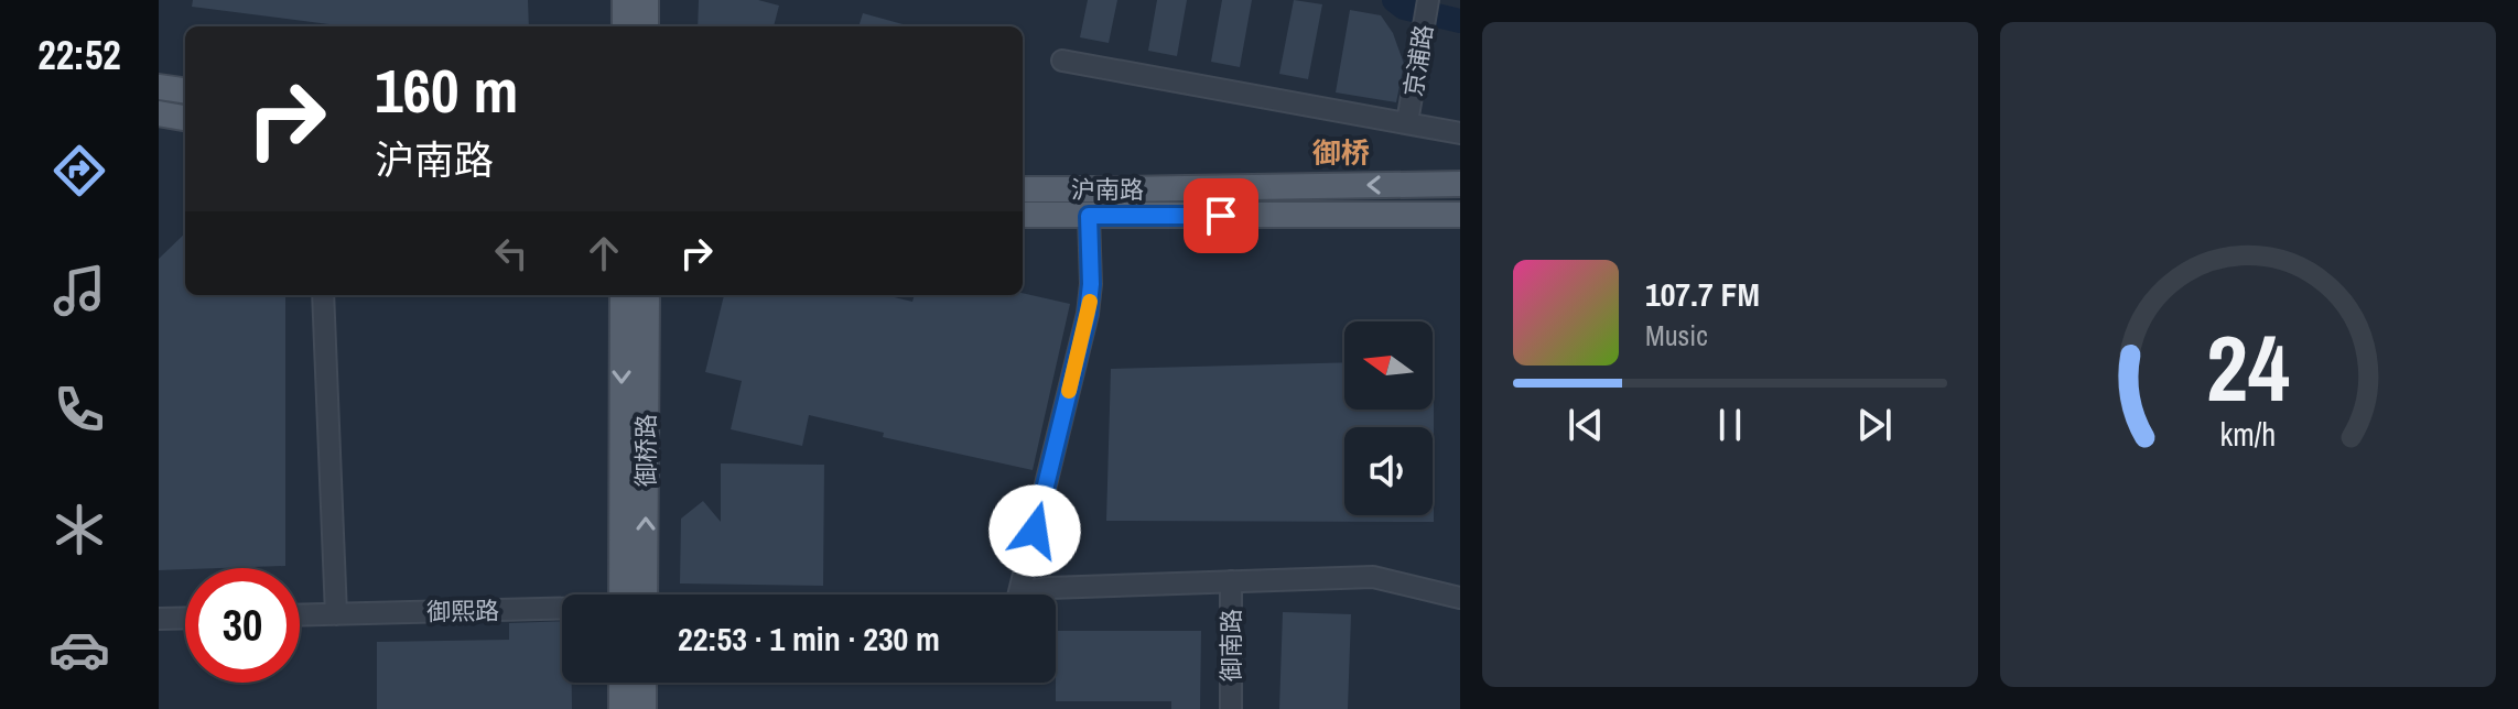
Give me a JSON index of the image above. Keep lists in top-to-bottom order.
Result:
{
  "streets": {
    "main road": ["沪南路", "御桥路"],
    "street": ["京浦路", "御熙路", "御南路"]
  },
  "districts": ["御桥"],
  "north": "left",
  "page": {
    "tabs": "22:52",
    "turn": ["160 m", "沪南路"],
    "song": ["107.7 FM", "Music"],
    "limit": "30",
    "trip": "22:53 · 1 min · 230 m",
    "gauge": ["24", "km/h"]
  }
}
